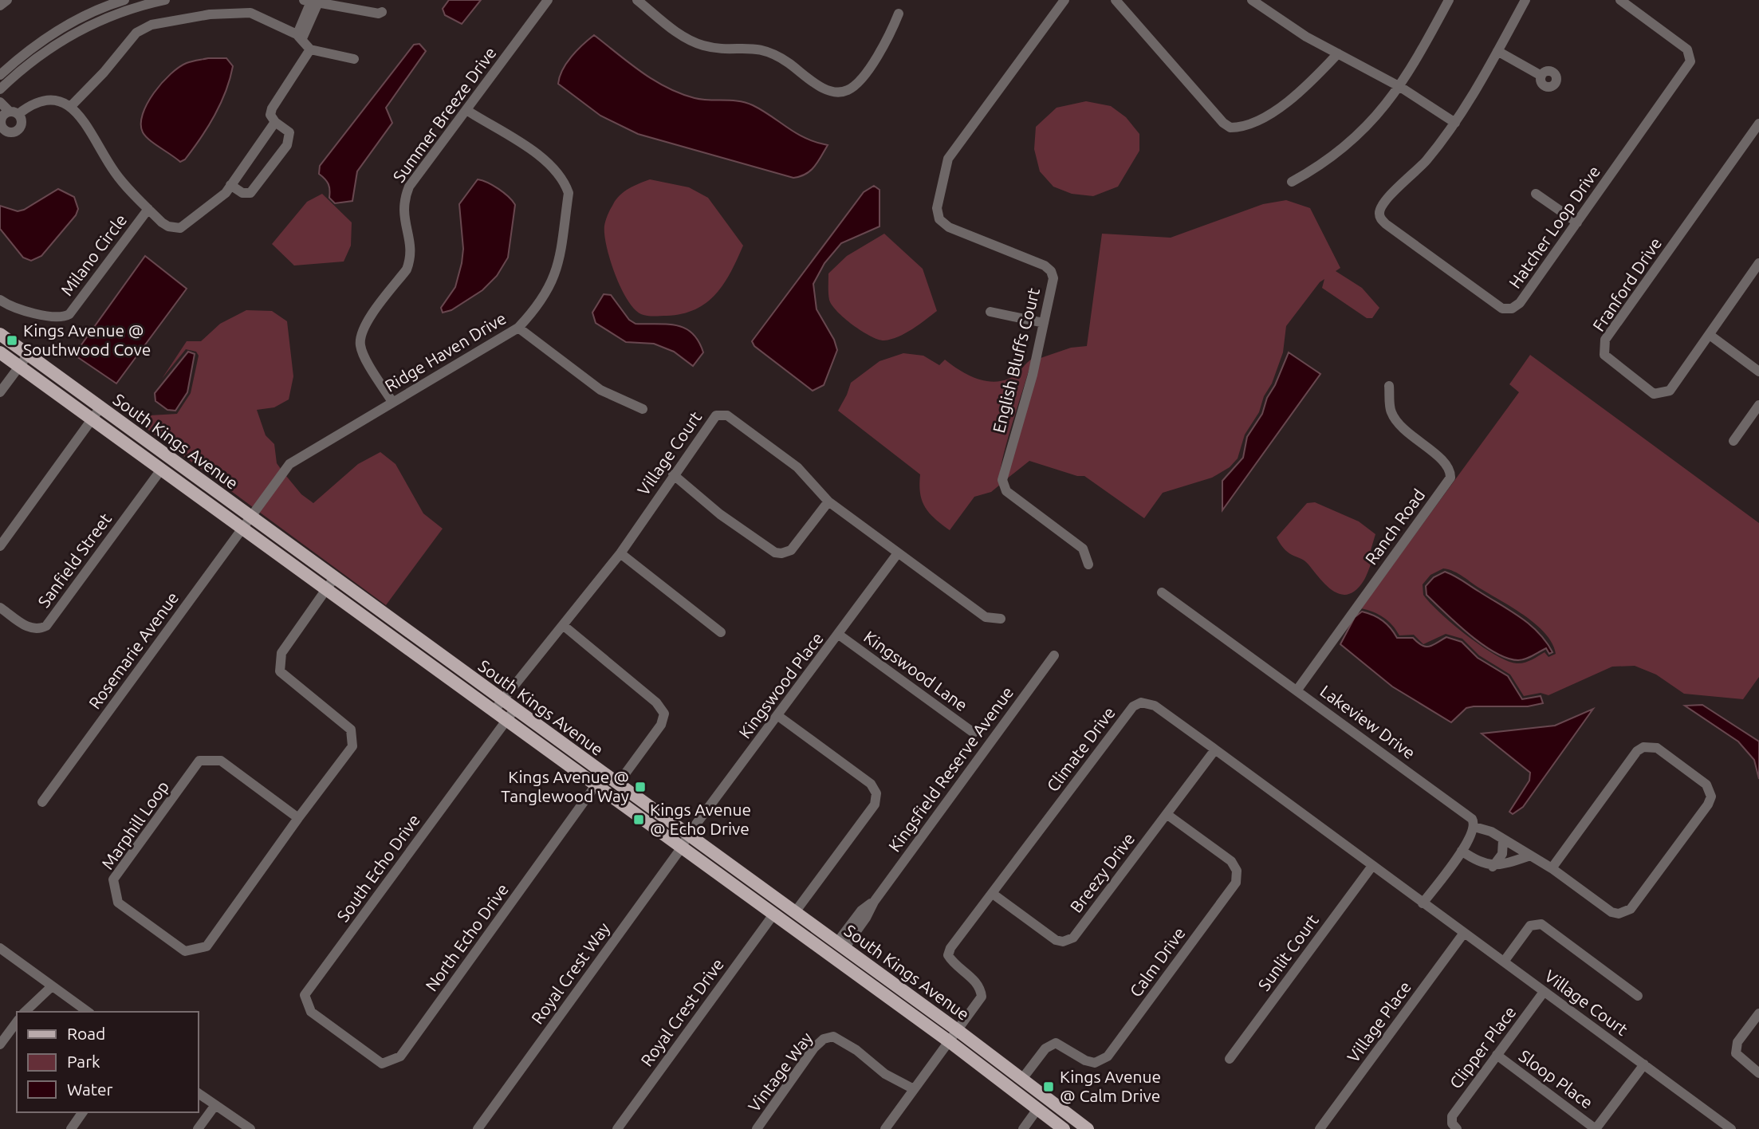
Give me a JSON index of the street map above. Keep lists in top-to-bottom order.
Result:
{
  "streets": {
    "main road": ["South Kings Avenue"],
    "street": [
      "Summer Breeze Drive",
      "Hatcher Loop Drive",
      "Milano Circle",
      "Franford Drive",
      "Ridge Haven Drive",
      "English Bluffs Court",
      "Village Court",
      "Ranch Road",
      "Sanfield Street",
      "Rosemarie Avenue",
      "Kingswood Lane",
      "Kingswood Place",
      "Lakeview Drive",
      "Climate Drive",
      "Kingsfield Reserve Avenue",
      "Marphill Loop",
      "South Echo Drive",
      "Breezy Drive",
      "North Echo Drive",
      "Sunlit Court",
      "Calm Drive",
      "Royal Crest Way",
      "Royal Crest Drive",
      "Village Place",
      "Clipper Place",
      "Vintage Way",
      "Sloop Place"
    ]
  },
  "crossings": [
    ["Summer Breeze Drive", "Ridge Haven Drive"],
    ["Ridge Haven Drive", "South Kings Avenue"],
    ["Ridge Haven Drive", "Rosemarie Avenue"],
    ["South Kings Avenue", "Village Court"],
    ["South Kings Avenue", "Sanfield Street"],
    ["South Kings Avenue", "Rosemarie Avenue"],
    ["South Kings Avenue", "Kingswood Place"],
    ["South Kings Avenue", "Climate Drive"],
    ["South Kings Avenue", "Kingsfield Reserve Avenue"],
    ["South Kings Avenue", "Marphill Loop"],
    ["South Kings Avenue", "South Echo Drive"],
    ["South Kings Avenue", "North Echo Drive"],
    ["South Kings Avenue", "Calm Drive"],
    ["South Kings Avenue", "Royal Crest Way"],
    ["South Kings Avenue", "Royal Crest Drive"],
    ["Village Court", "Kingswood Place"],
    ["Village Court", "Climate Drive"],
    ["Village Court", "Village Place"],
    ["Village Court", "Clipper Place"],
    ["Ranch Road", "Lakeview Drive"],
    ["Kingswood Lane", "Kingswood Place"],
    ["Kingswood Place", "Royal Crest Way"],
    ["Climate Drive", "Breezy Drive"],
    ["Climate Drive", "Sunlit Court"],
    ["South Echo Drive", "North Echo Drive"],
    ["Breezy Drive", "Calm Drive"],
    ["Clipper Place", "Sloop Place"]
  ],
  "places": {
    "transit": [
      "Kings Avenue @ Southwood Cove",
      "Kings Avenue @ Tanglewood Way",
      "Kings Avenue @ Echo Drive",
      "Kings Avenue @ Calm Drive"
    ]
  },
  "legend": ["Road", "Park", "Water"]
}
